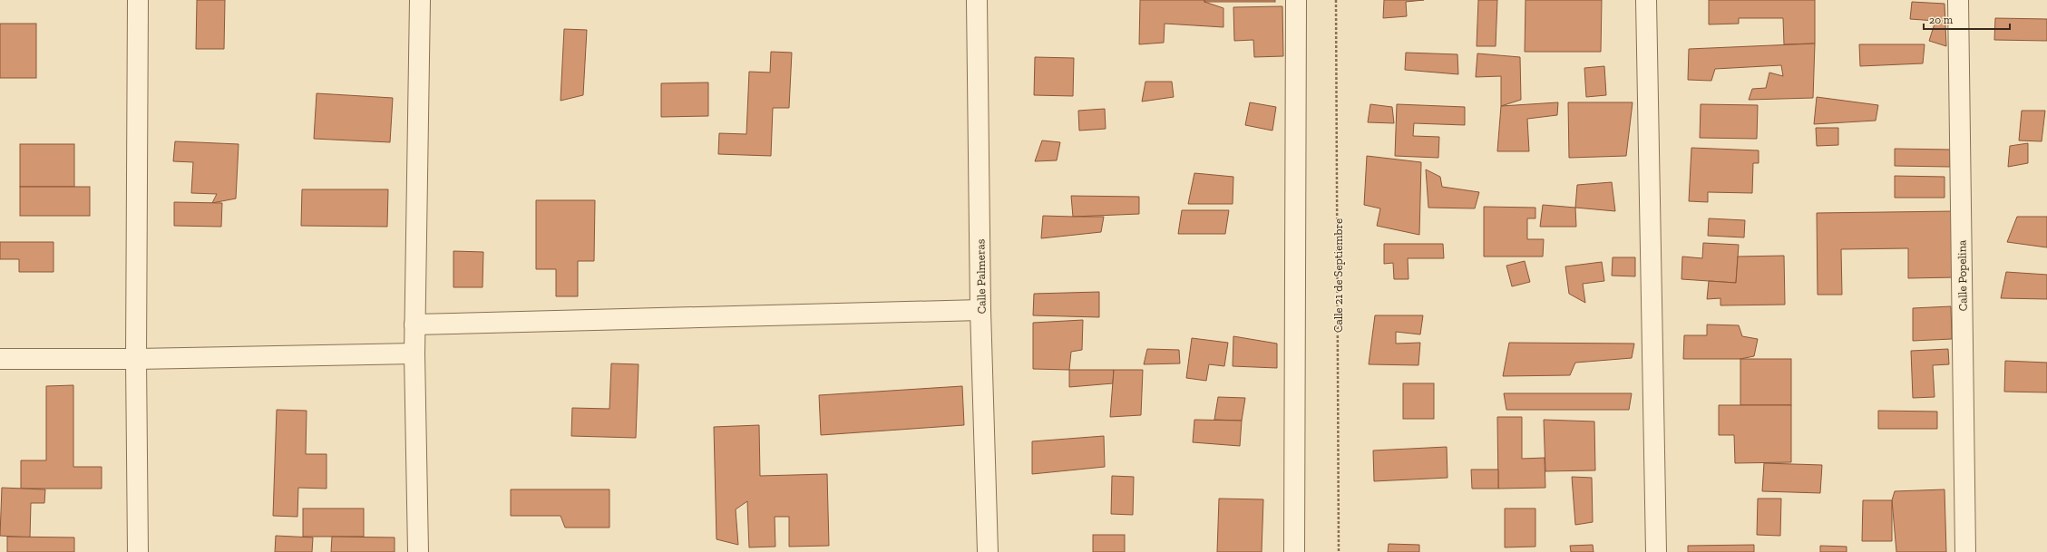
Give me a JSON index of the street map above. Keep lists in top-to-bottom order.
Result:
{
  "streets": {
    "street": ["Calle Popelina", "Calle Palmeras"],
    "path": ["Calle 21 de Septiembre"]
  },
  "scale_bar": "20 m"
}
